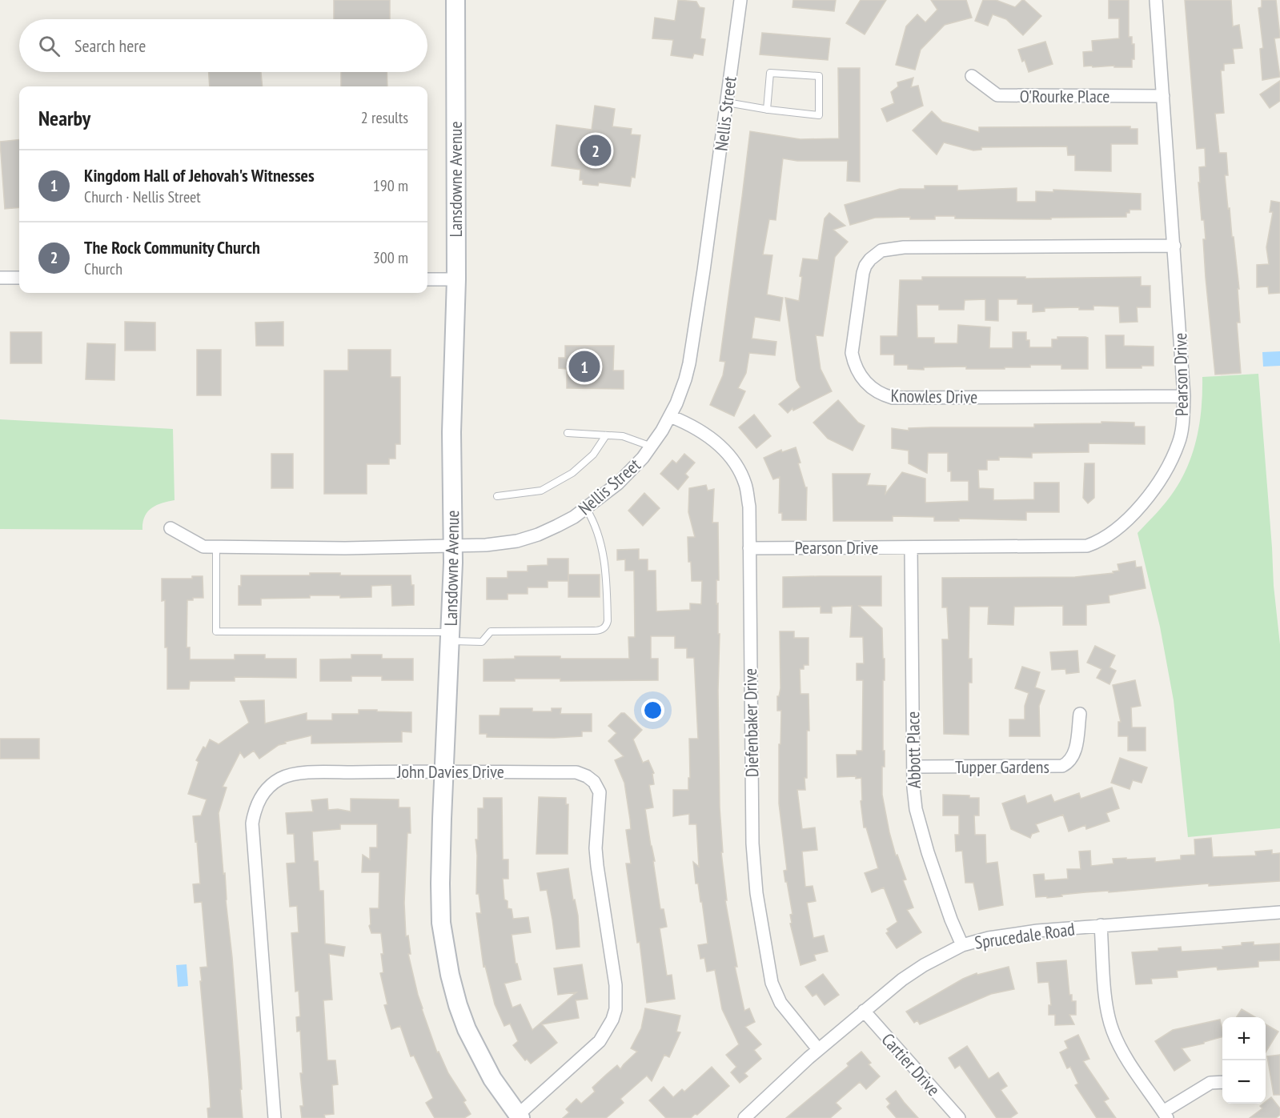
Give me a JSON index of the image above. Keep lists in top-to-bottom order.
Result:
{
  "streets": {
    "main road": ["Lansdowne Avenue"],
    "street": [
      "O'Rourke Place",
      "Nellis Street",
      "Pearson Drive",
      "Knowles Drive",
      "Diefenbaker Drive",
      "Abbott Place",
      "Tupper Gardens",
      "John Davies Drive",
      "Sprucedale Road",
      "Cartier Drive"
    ]
  },
  "crossings": [
    ["O'Rourke Place", "Pearson Drive"],
    ["Nellis Street", "Lansdowne Avenue"],
    ["Nellis Street", "Diefenbaker Drive"],
    ["Lansdowne Avenue", "John Davies Drive"],
    ["Pearson Drive", "Knowles Drive"],
    ["Pearson Drive", "Diefenbaker Drive"],
    ["Pearson Drive", "Abbott Place"],
    ["Diefenbaker Drive", "Sprucedale Road"],
    ["Abbott Place", "Tupper Gardens"],
    ["Abbott Place", "Sprucedale Road"],
    ["Sprucedale Road", "Cartier Drive"]
  ],
  "page": {
    "search": "Search here",
    "heading": ["Nearby", "2 results"],
    "pins": ["2", "1"],
    "list": [
      {
        "mark": "1",
        "name": "Kingdom Hall of Jehovah's Witnesses",
        "note": "Church · Nellis Street",
        "value": "190 m"
      },
      {
        "mark": "2",
        "name": "The Rock Community Church",
        "note": "Church",
        "value": "300 m"
      }
    ],
    "map_buttons": ["+", "−"]
  }
}
